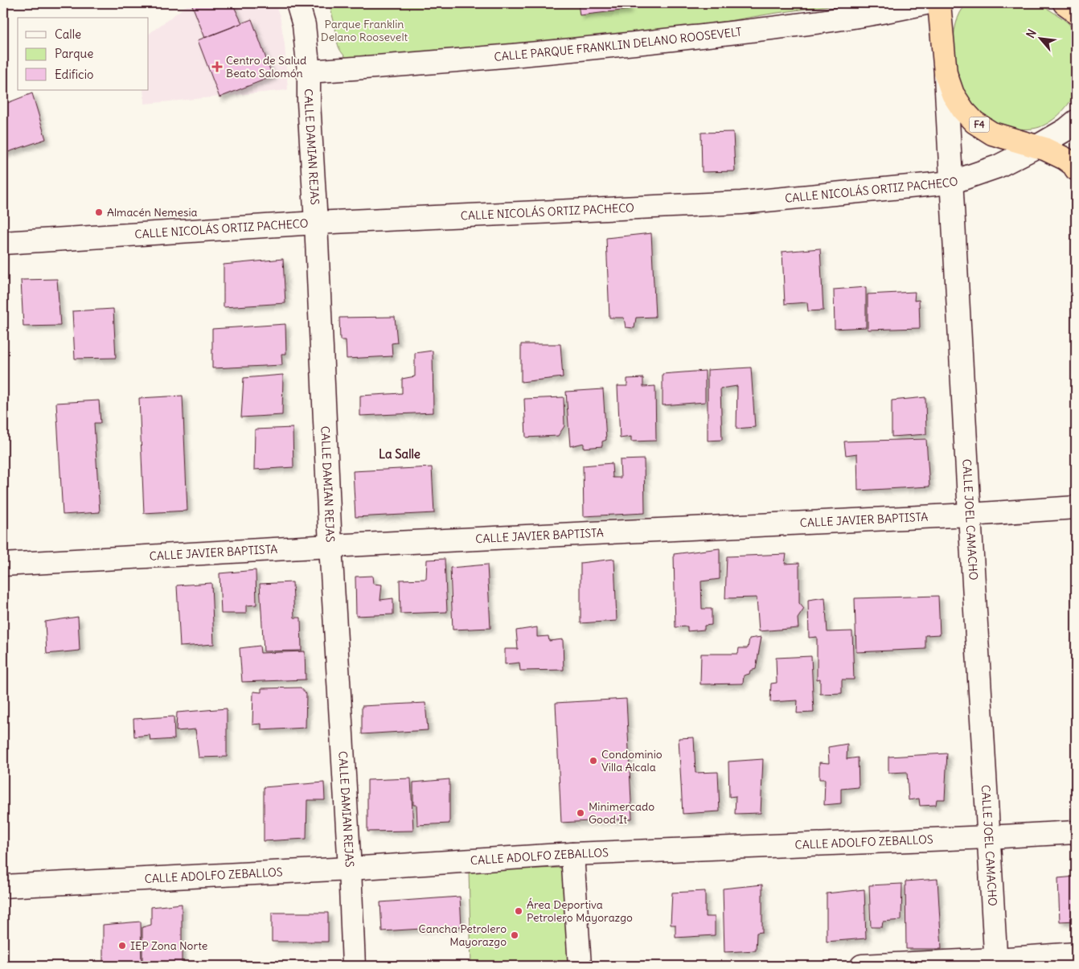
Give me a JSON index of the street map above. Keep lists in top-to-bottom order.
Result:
{
  "streets": {
    "highway": ["F4"],
    "street": [
      "CALLE PARQUE FRANKLIN DELANO ROOSEVELT",
      "CALLE DAMIAN REJAS",
      "CALLE NICOLÁS ORTIZ PACHECO",
      "CALLE JAVIER BAPTISTA",
      "CALLE JOEL CAMACHO",
      "CALLE ADOLFO ZEBALLOS"
    ]
  },
  "crossings": [
    ["CALLE PARQUE FRANKLIN DELANO ROOSEVELT", "CALLE DAMIAN REJAS"],
    ["F4", "CALLE NICOLÁS ORTIZ PACHECO"],
    ["F4", "CALLE JOEL CAMACHO"],
    ["CALLE DAMIAN REJAS", "CALLE NICOLÁS ORTIZ PACHECO"],
    ["CALLE DAMIAN REJAS", "CALLE JAVIER BAPTISTA"],
    ["CALLE DAMIAN REJAS", "CALLE ADOLFO ZEBALLOS"],
    ["CALLE NICOLÁS ORTIZ PACHECO", "CALLE JOEL CAMACHO"],
    ["CALLE JAVIER BAPTISTA", "CALLE JOEL CAMACHO"],
    ["CALLE JOEL CAMACHO", "CALLE ADOLFO ZEBALLOS"]
  ],
  "districts": ["La Salle"],
  "parks": ["Parque Franklin Delano Roosevelt"],
  "places": {
    "health": ["Centro de Salud Beato Salomón"],
    "other": [
      "Almacén Nemesia",
      "Condominio Villa Alcala",
      "Minimercado Good It",
      "Área Deportiva Petrolero Mayorazgo",
      "Cancha Petrolero Mayorazgo",
      "IEP Zona Norte"
    ]
  },
  "legend": ["Calle", "Parque", "Edificio"],
  "north": "top left"
}
